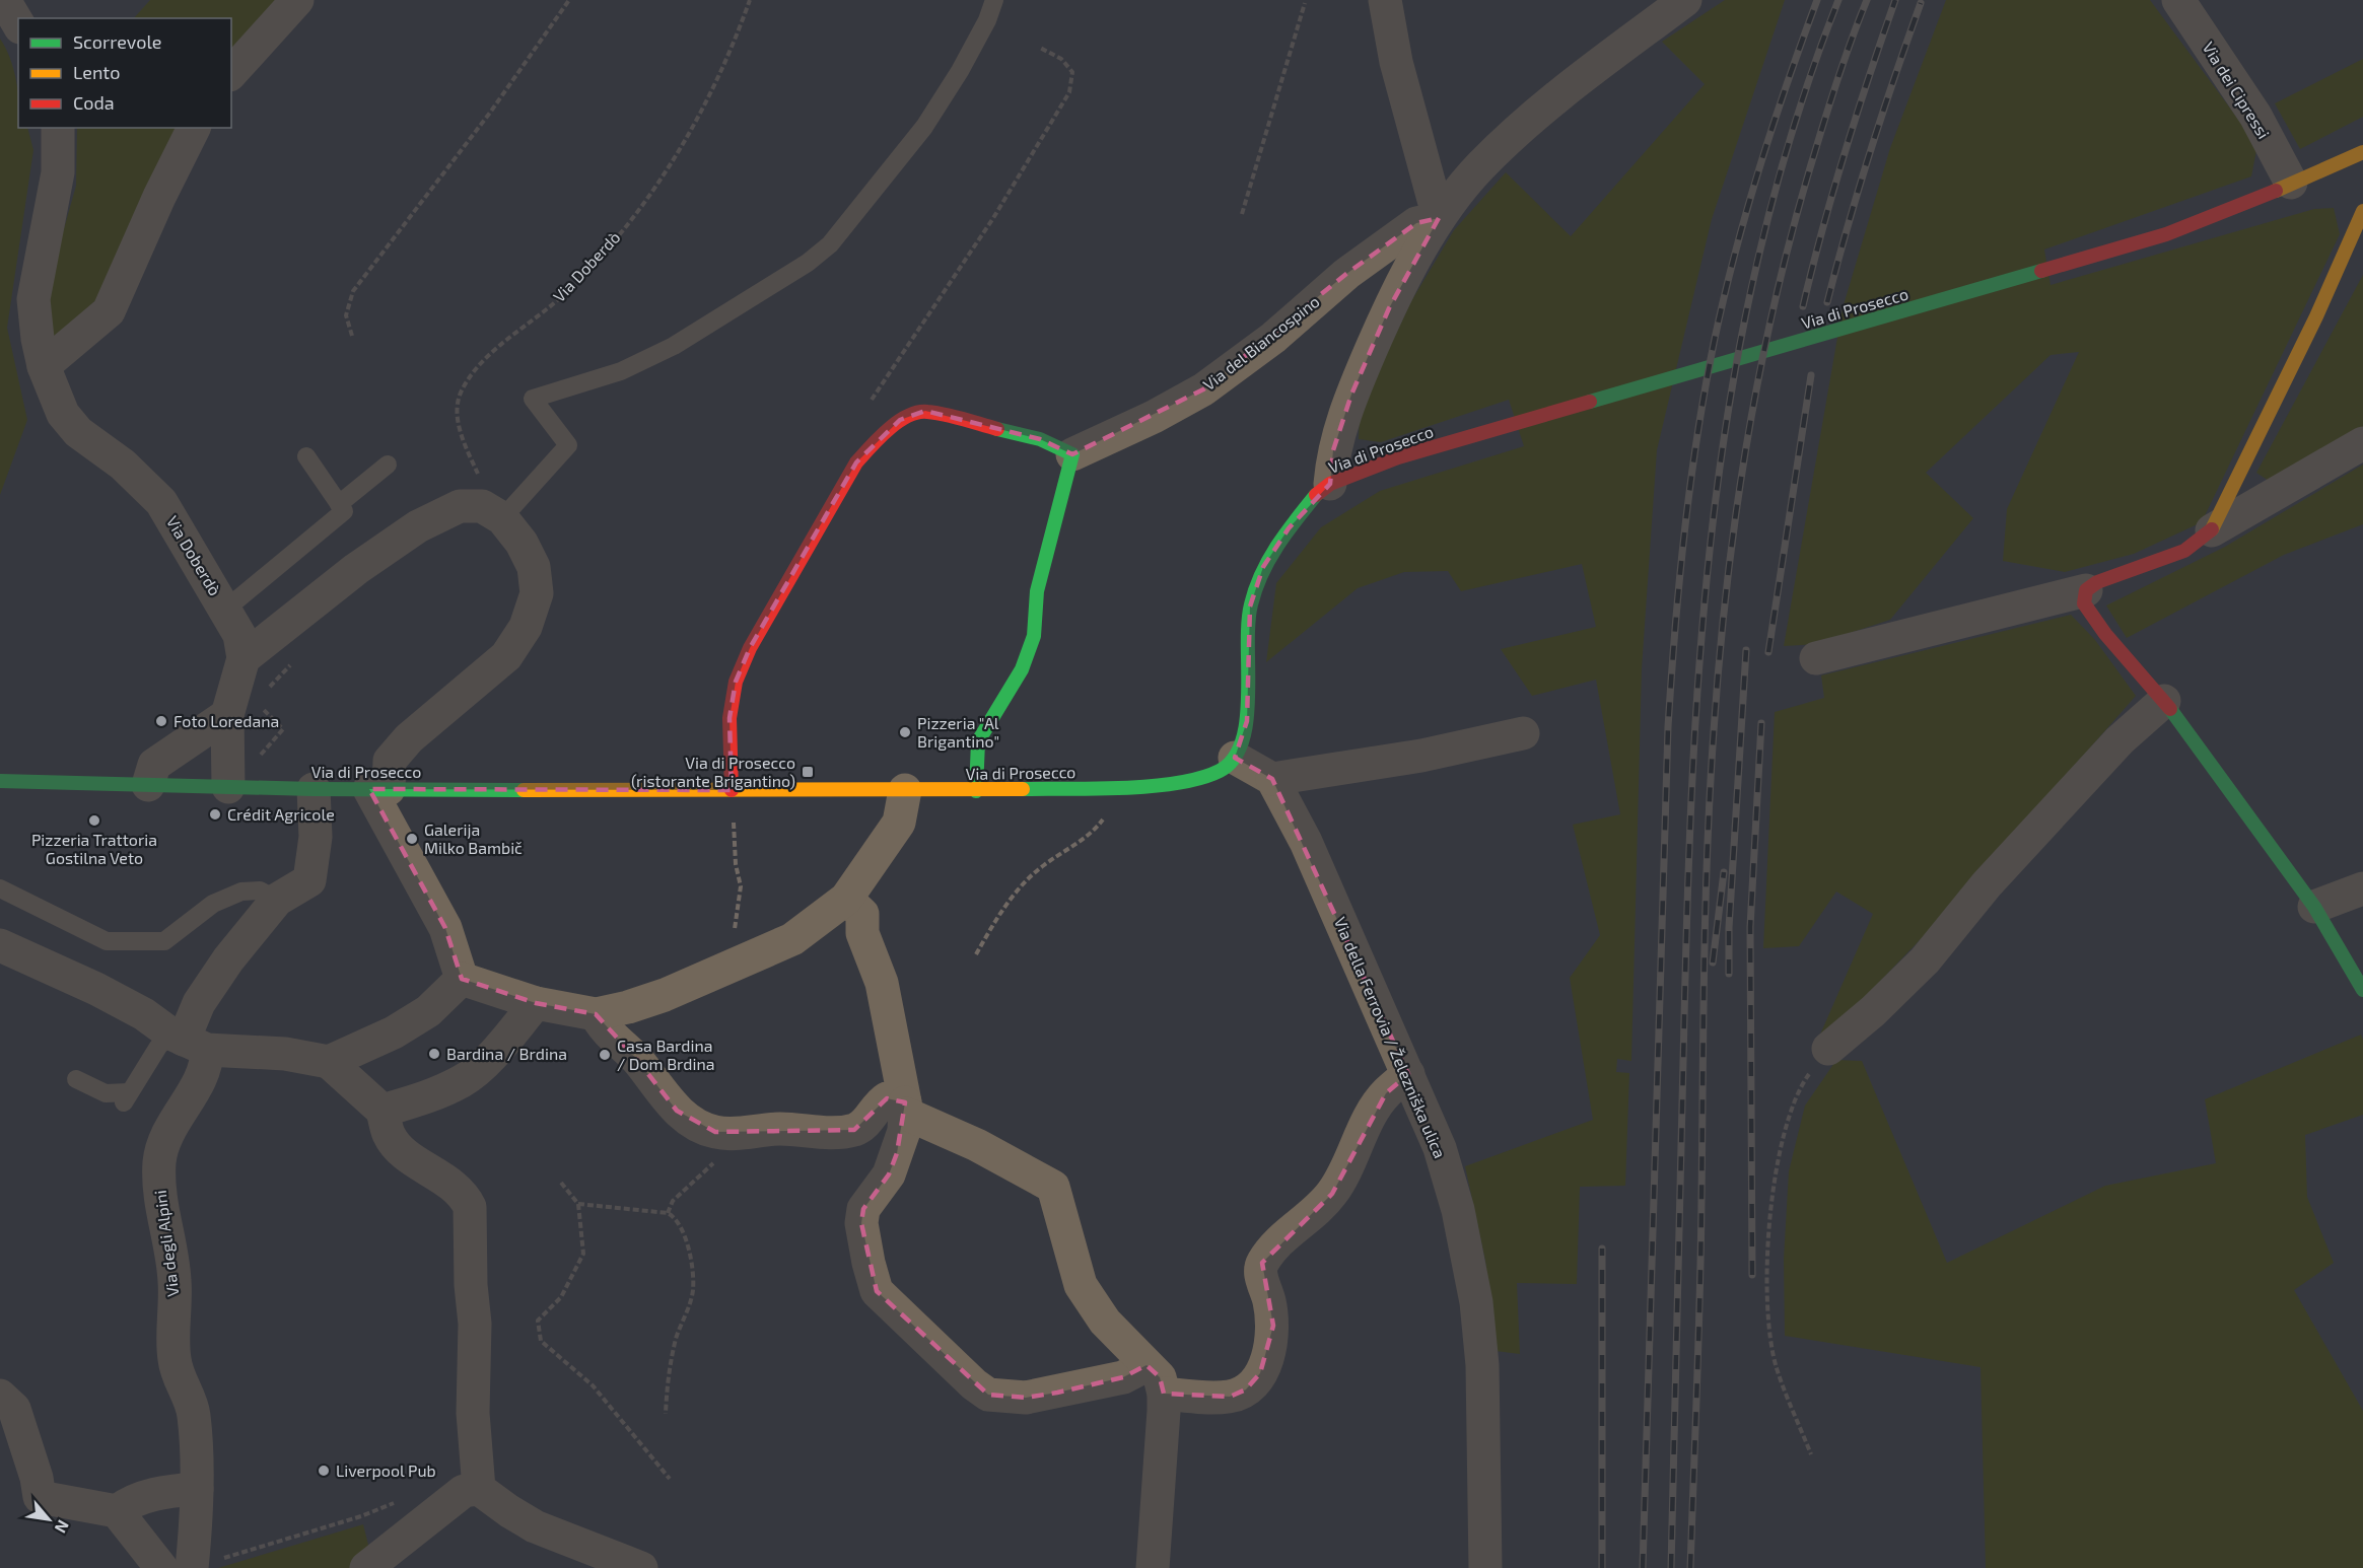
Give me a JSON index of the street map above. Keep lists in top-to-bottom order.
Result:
{
  "streets": {
    "main road": ["Via di Prosecco"],
    "street": [
      "Via dei Cipressi",
      "Via Doberdò",
      "Via del Biancospino",
      "Via della Ferrovia / Železniška ulica",
      "Via degli Alpini"
    ]
  },
  "crossings": [
    ["Via dei Cipressi", "Via di Prosecco"]
  ],
  "places": {
    "other": [
      "Foto Loredana",
      "Pizzeria \"Al Brigantino\"",
      "Crédit Agricole",
      "Pizzeria Trattoria Gostilna Veto",
      "Galerija Milko Bambič",
      "Bardina / Brdina",
      "Casa Bardina / Dom Brdina",
      "Liverpool Pub"
    ],
    "transit": ["Via di Prosecco (ristorante Brigantino)"]
  },
  "legend": ["Scorrevole", "Lento", "Coda"],
  "north": "bottom right"
}
